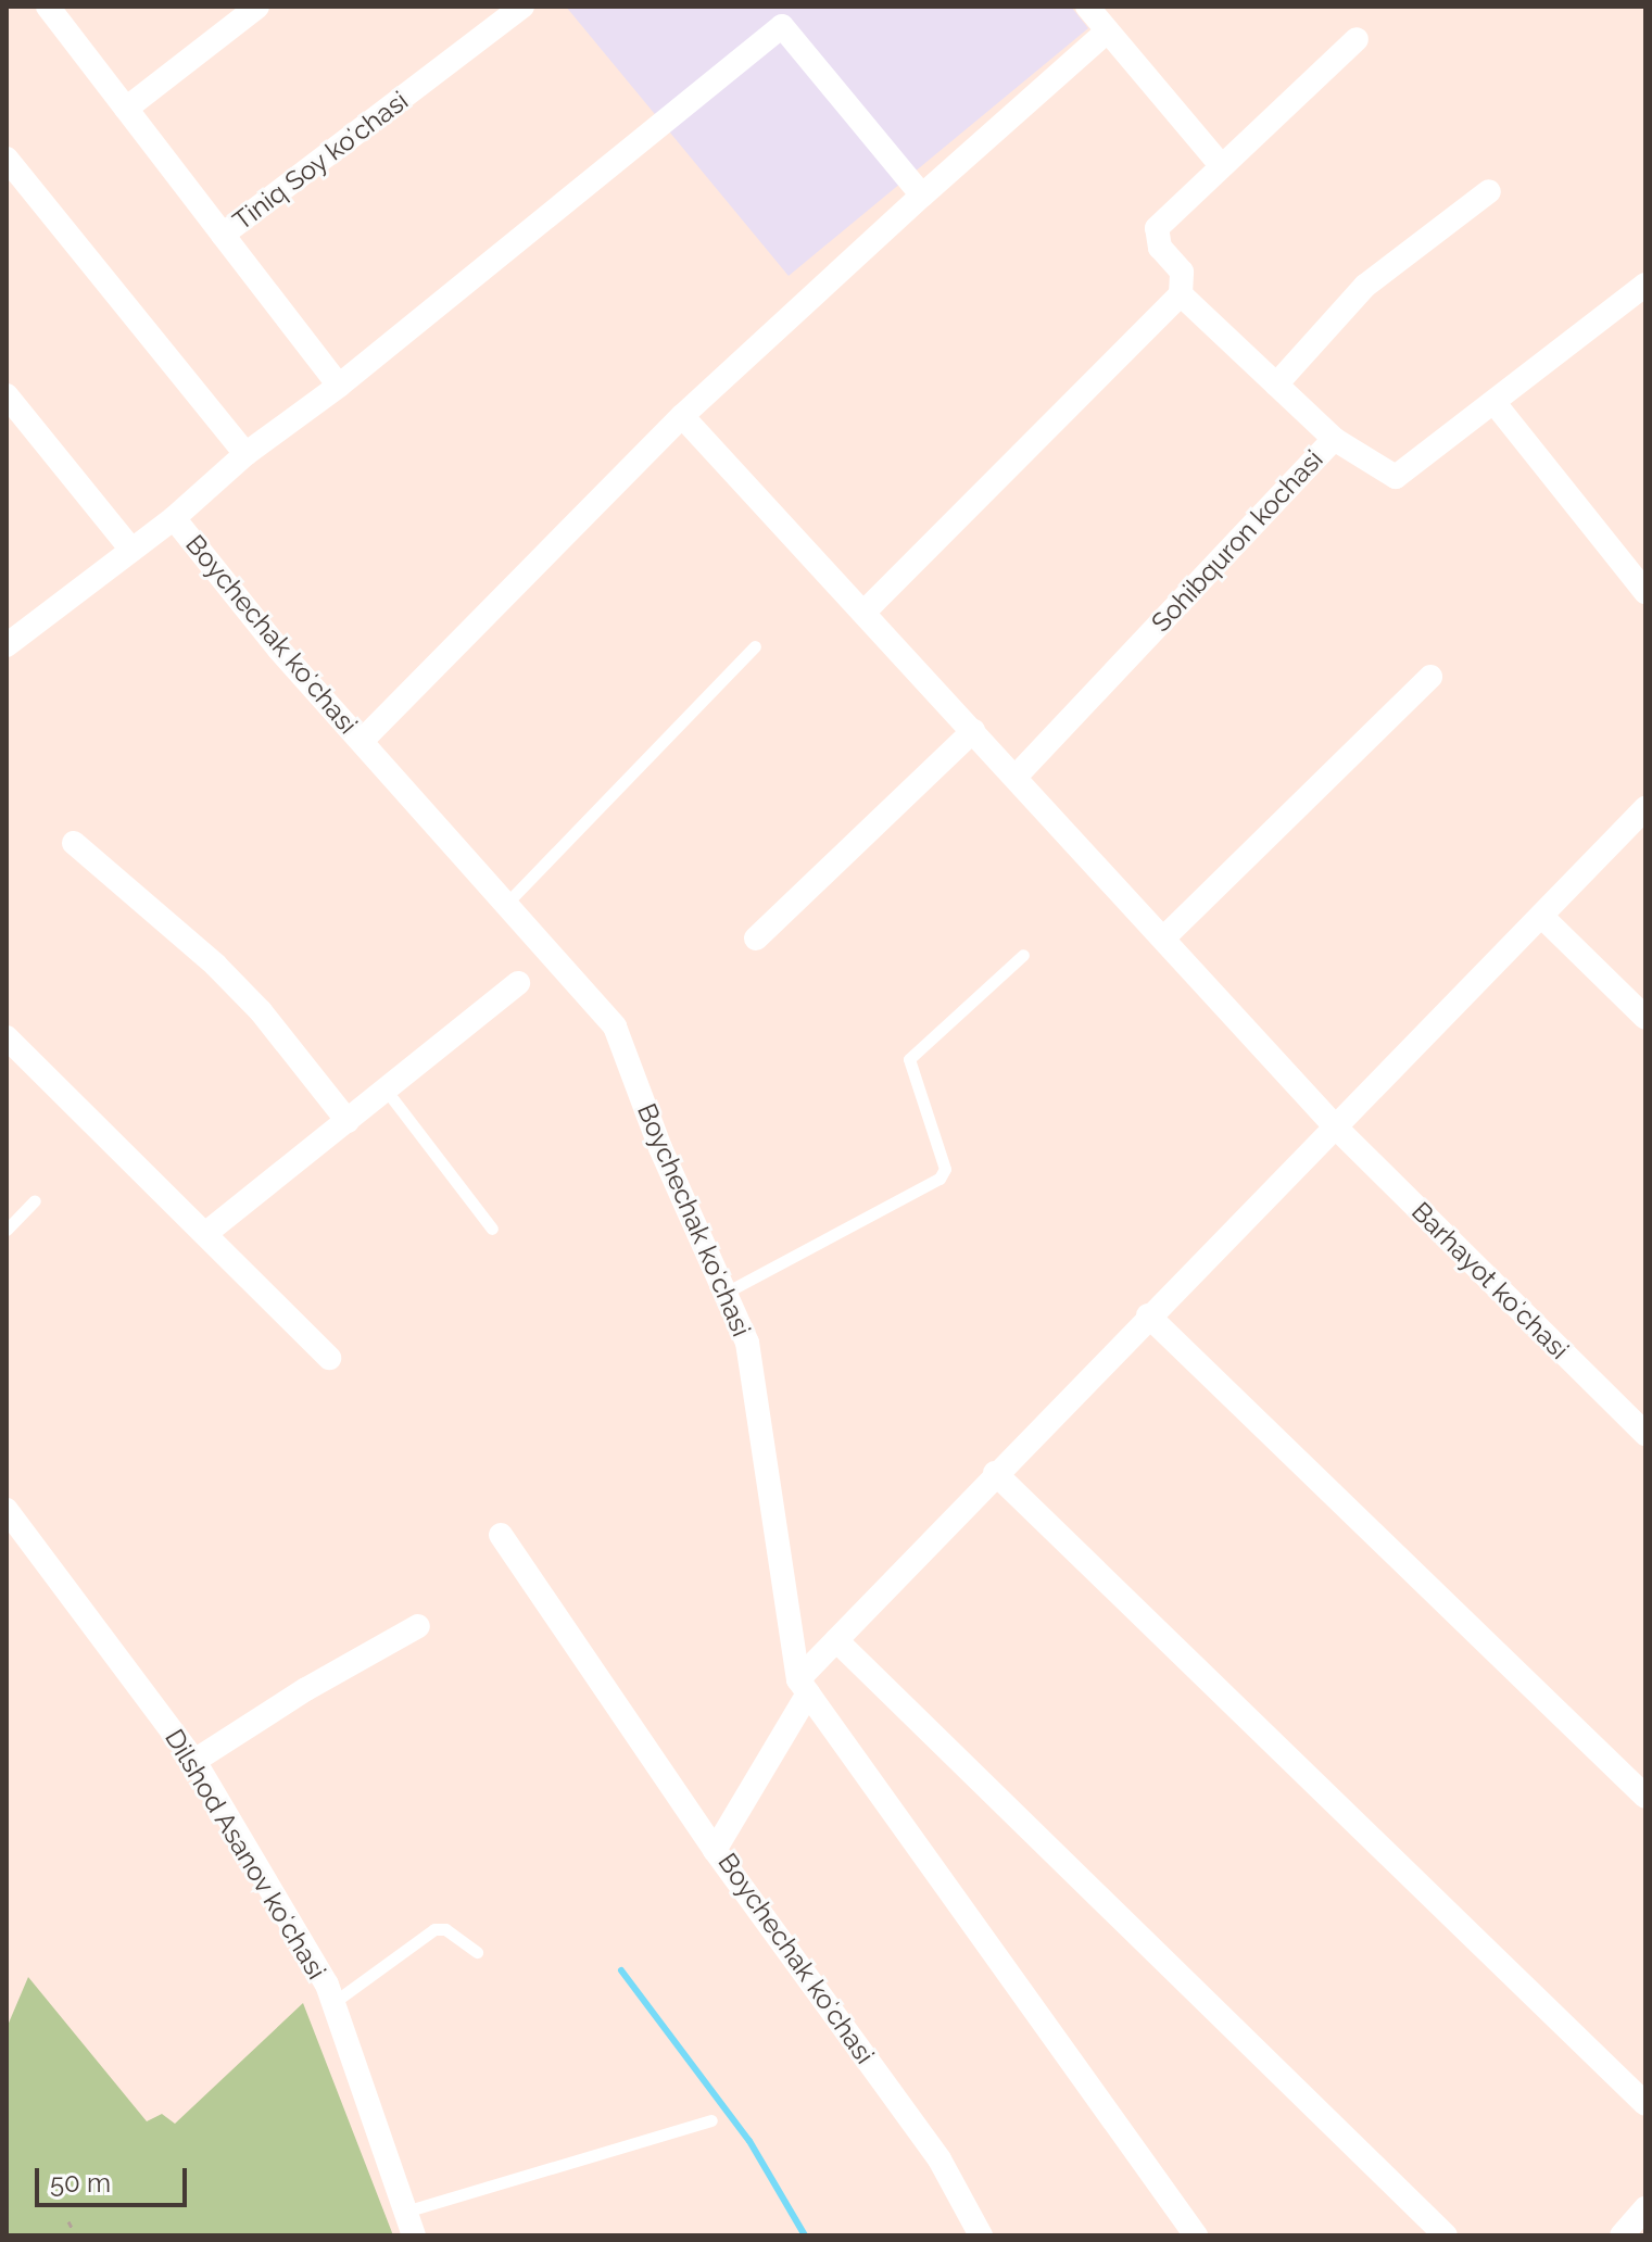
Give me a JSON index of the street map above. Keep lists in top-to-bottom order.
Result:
{
  "streets": {
    "street": [
      "Tiniq Soy koʻchasi",
      "Sohibquron kochasi",
      "Boychechak koʻchasi",
      "Barhayot koʻchasi",
      "Dilshod Asanov koʻchasi"
    ]
  },
  "crossings": [
    ["Sohibquron kochasi", "Barhayot koʻchasi"]
  ],
  "scale_bar": "50 m"
}
